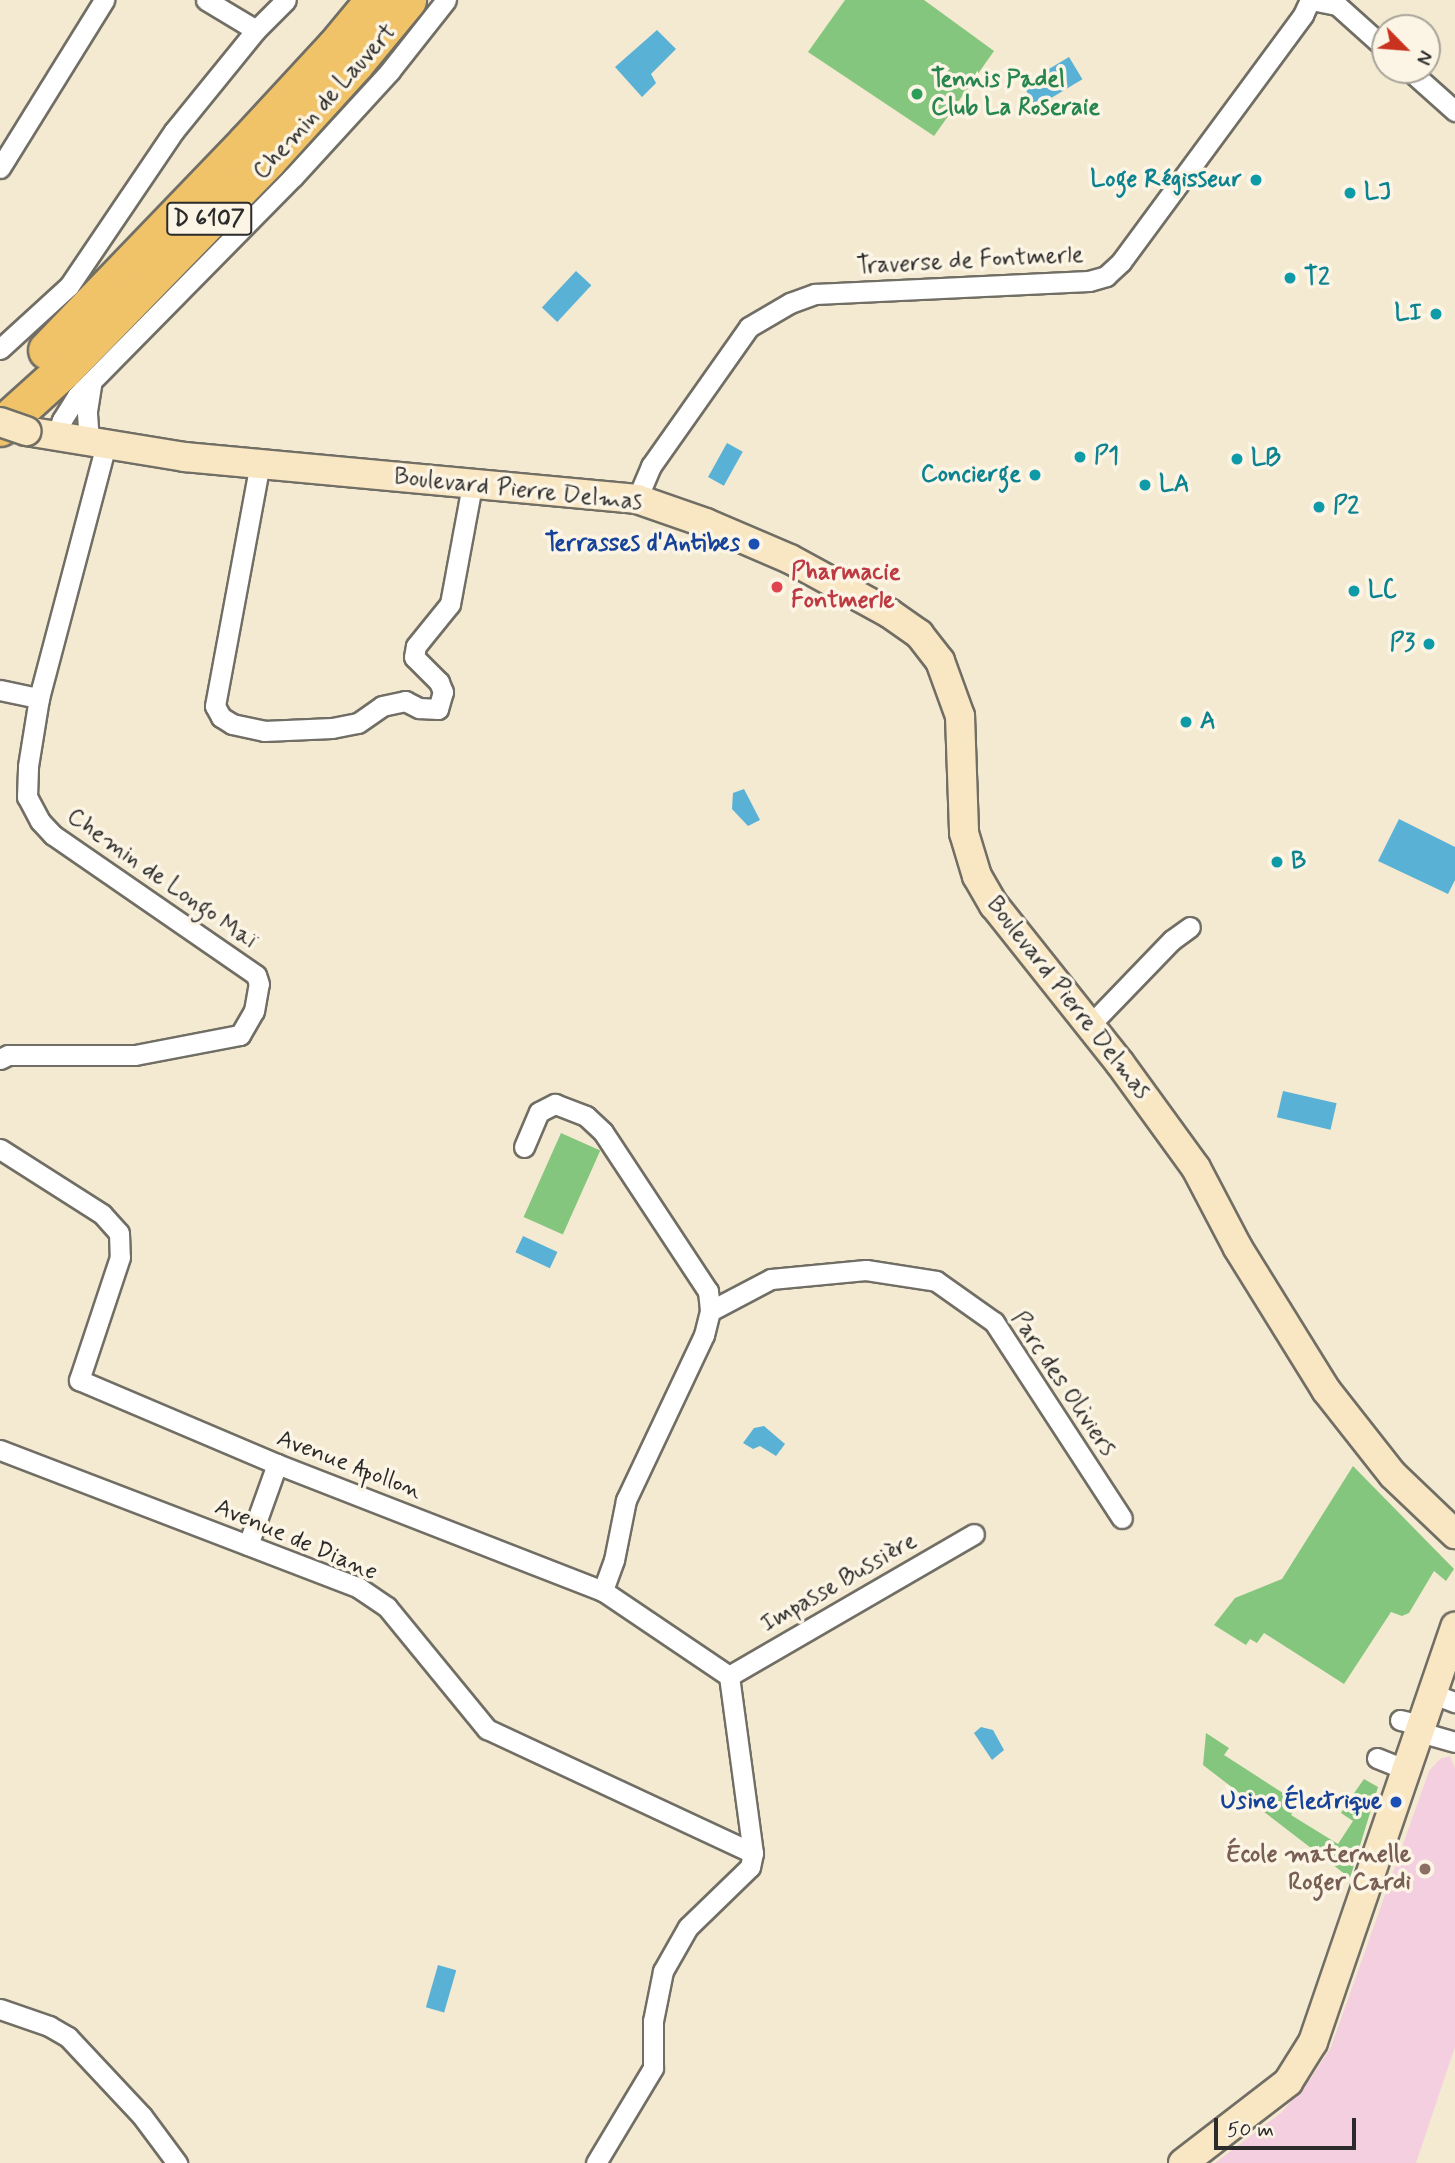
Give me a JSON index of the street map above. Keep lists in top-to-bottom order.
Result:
{
  "streets": {
    "highway": ["D 6107"],
    "street": [
      "Chemin de Lauvert",
      "Traverse de Fontmerle",
      "Boulevard Pierre Delmas",
      "Chemin de Longo Maï",
      "Parc des Oliviers",
      "Avenue Apollon",
      "Avenue de Diane",
      "Impasse Bussière"
    ]
  },
  "crossings": [
    ["Chemin de Lauvert", "Boulevard Pierre Delmas"],
    ["D 6107", "Boulevard Pierre Delmas"],
    ["Traverse de Fontmerle", "Boulevard Pierre Delmas"],
    ["Boulevard Pierre Delmas", "Chemin de Longo Maï"],
    ["Avenue Apollon", "Impasse Bussière"]
  ],
  "places": [
    "Tennis Padel Club La Roseraie",
    "Loge Régisseur",
    "LJ",
    "T2",
    "LI",
    "P1",
    "LB",
    "Concierge",
    "LA",
    "P2",
    "Terrasses d'Antibes",
    "Pharmacie Fontmerle",
    "LC",
    "P3",
    "A",
    "B",
    "Usine Électrique",
    "École maternelle Roger Cardi"
  ],
  "scale_bar": "50 m",
  "north": "bottom right"
}
